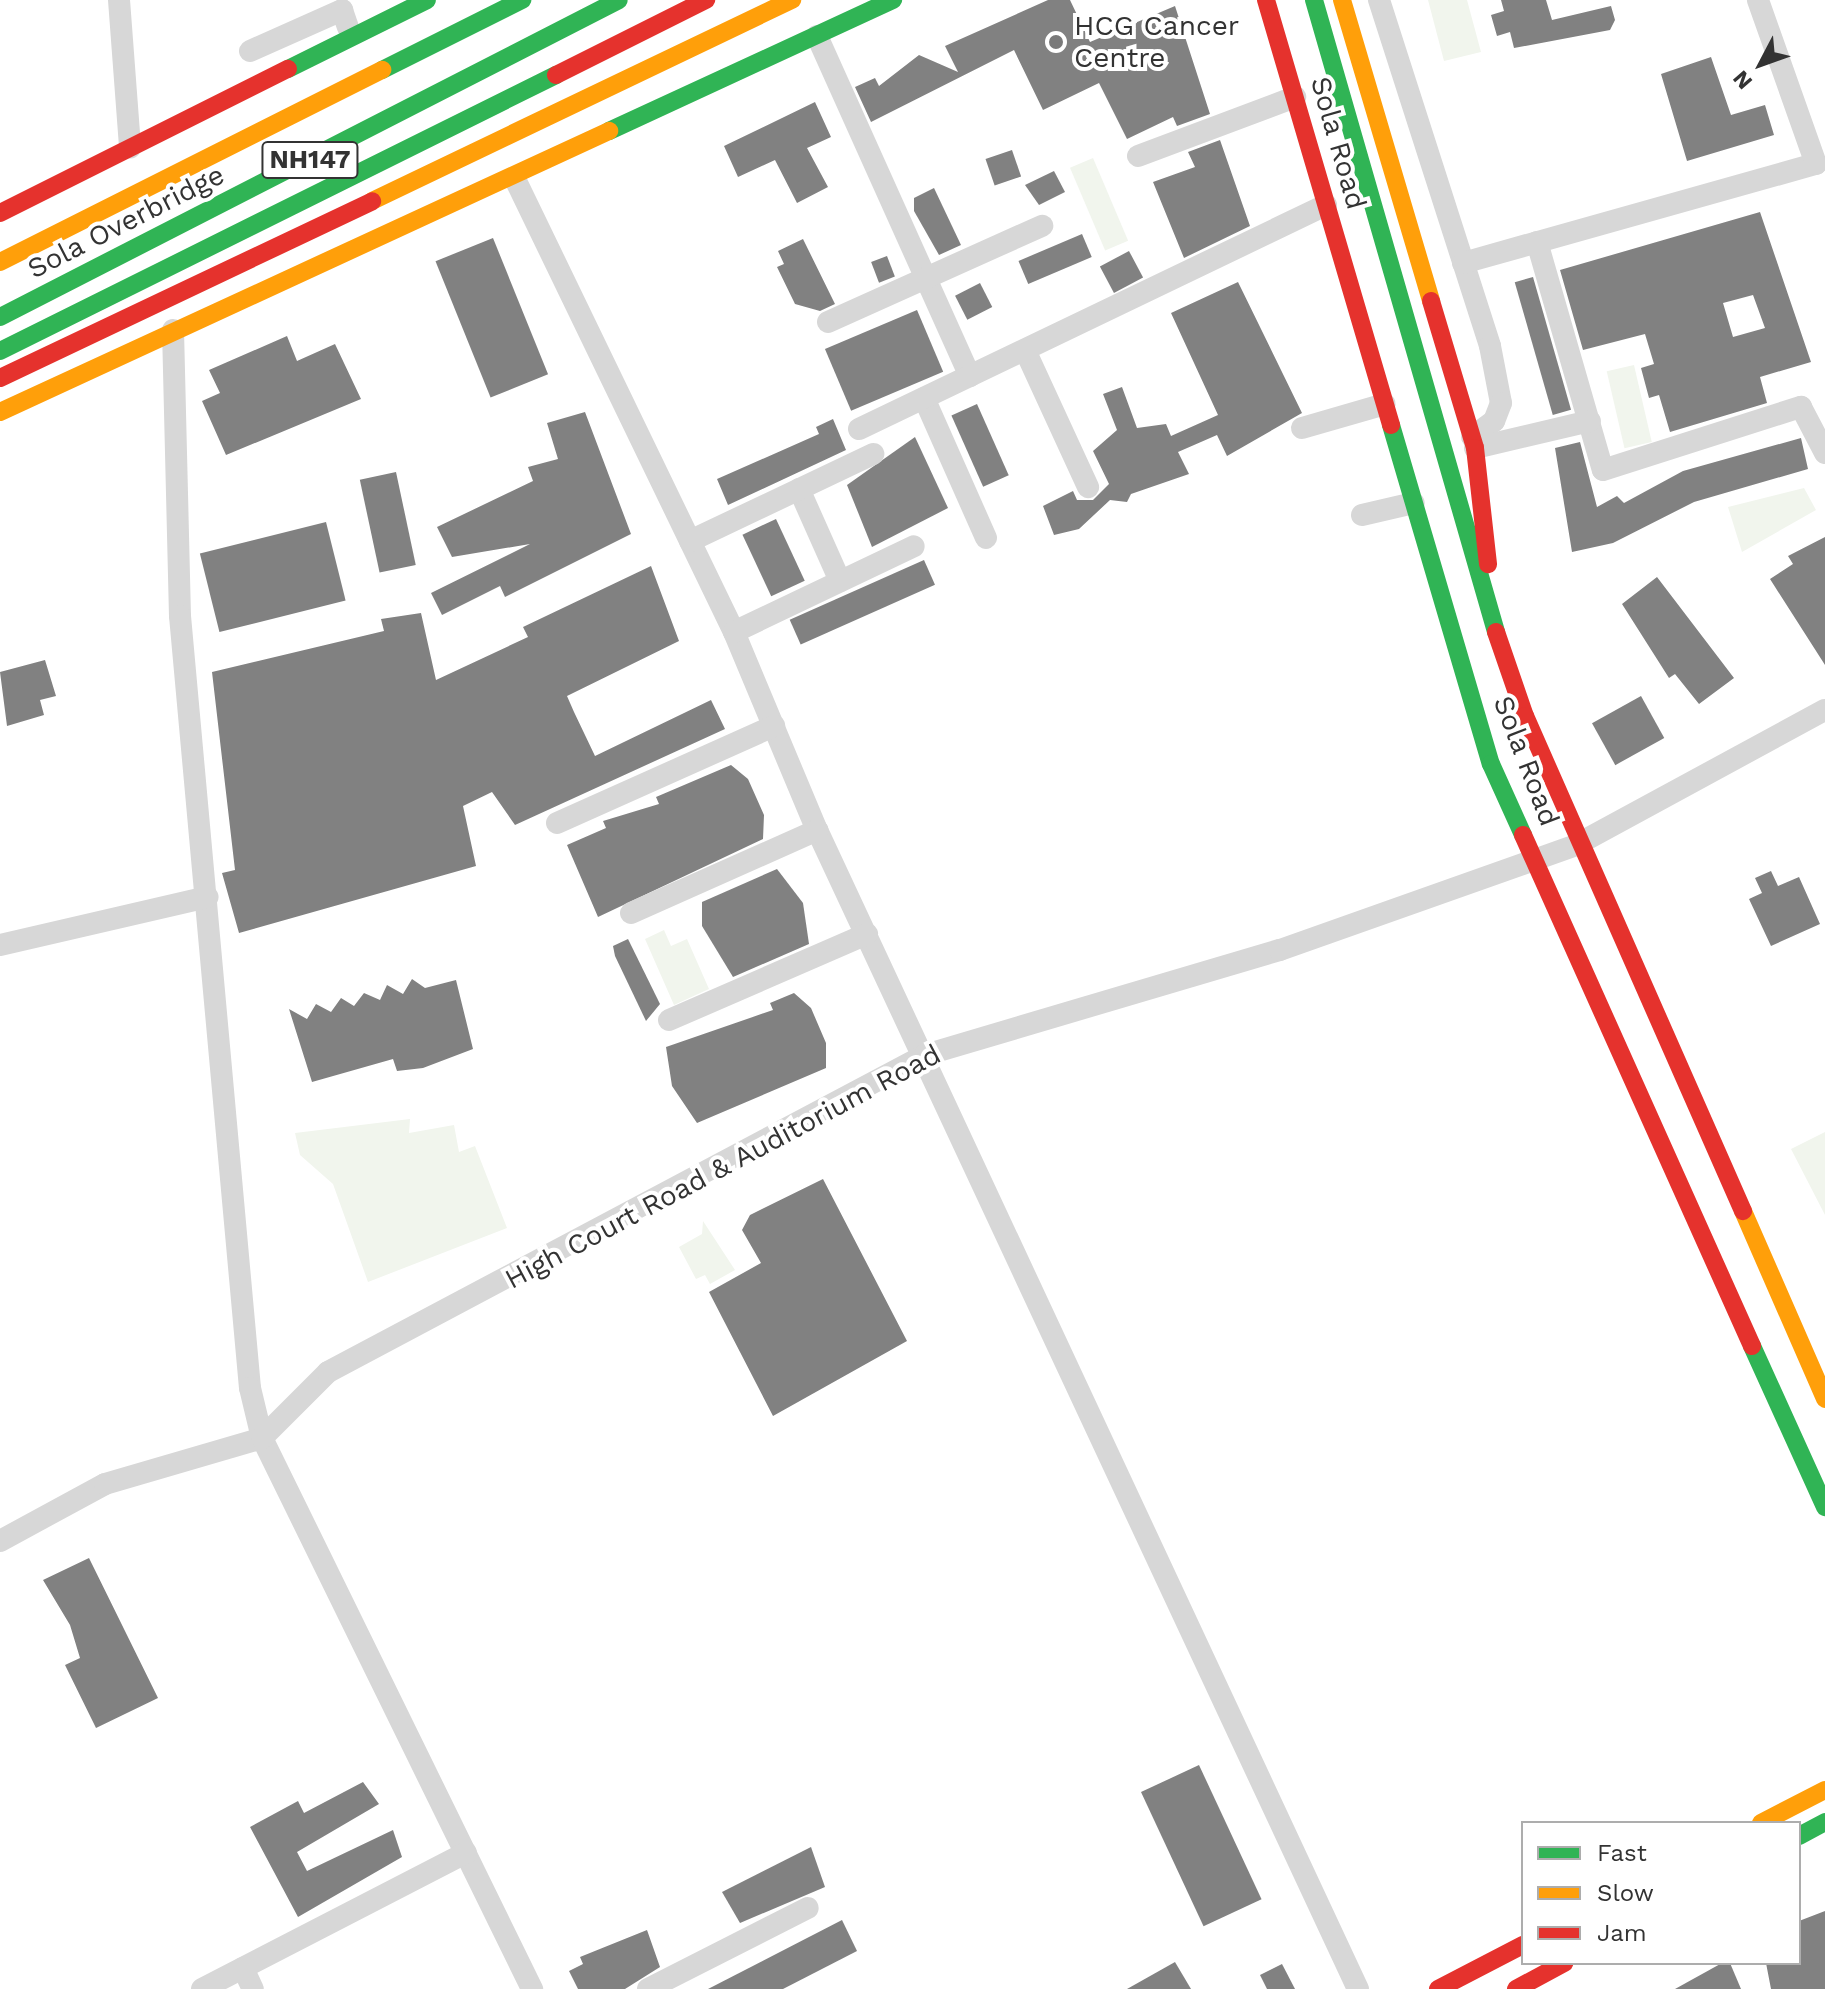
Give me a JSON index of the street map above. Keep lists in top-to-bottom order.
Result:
{
  "streets": {
    "main road": ["Sola Road", "NH147", "Sola Overbridge"],
    "street": ["High Court Road & Auditorium Road"]
  },
  "crossings": [
    ["Sola Road", "High Court Road & Auditorium Road"]
  ],
  "places": ["HCG Cancer Centre"],
  "legend": ["Fast", "Slow", "Jam"],
  "north": "bottom left"
}
